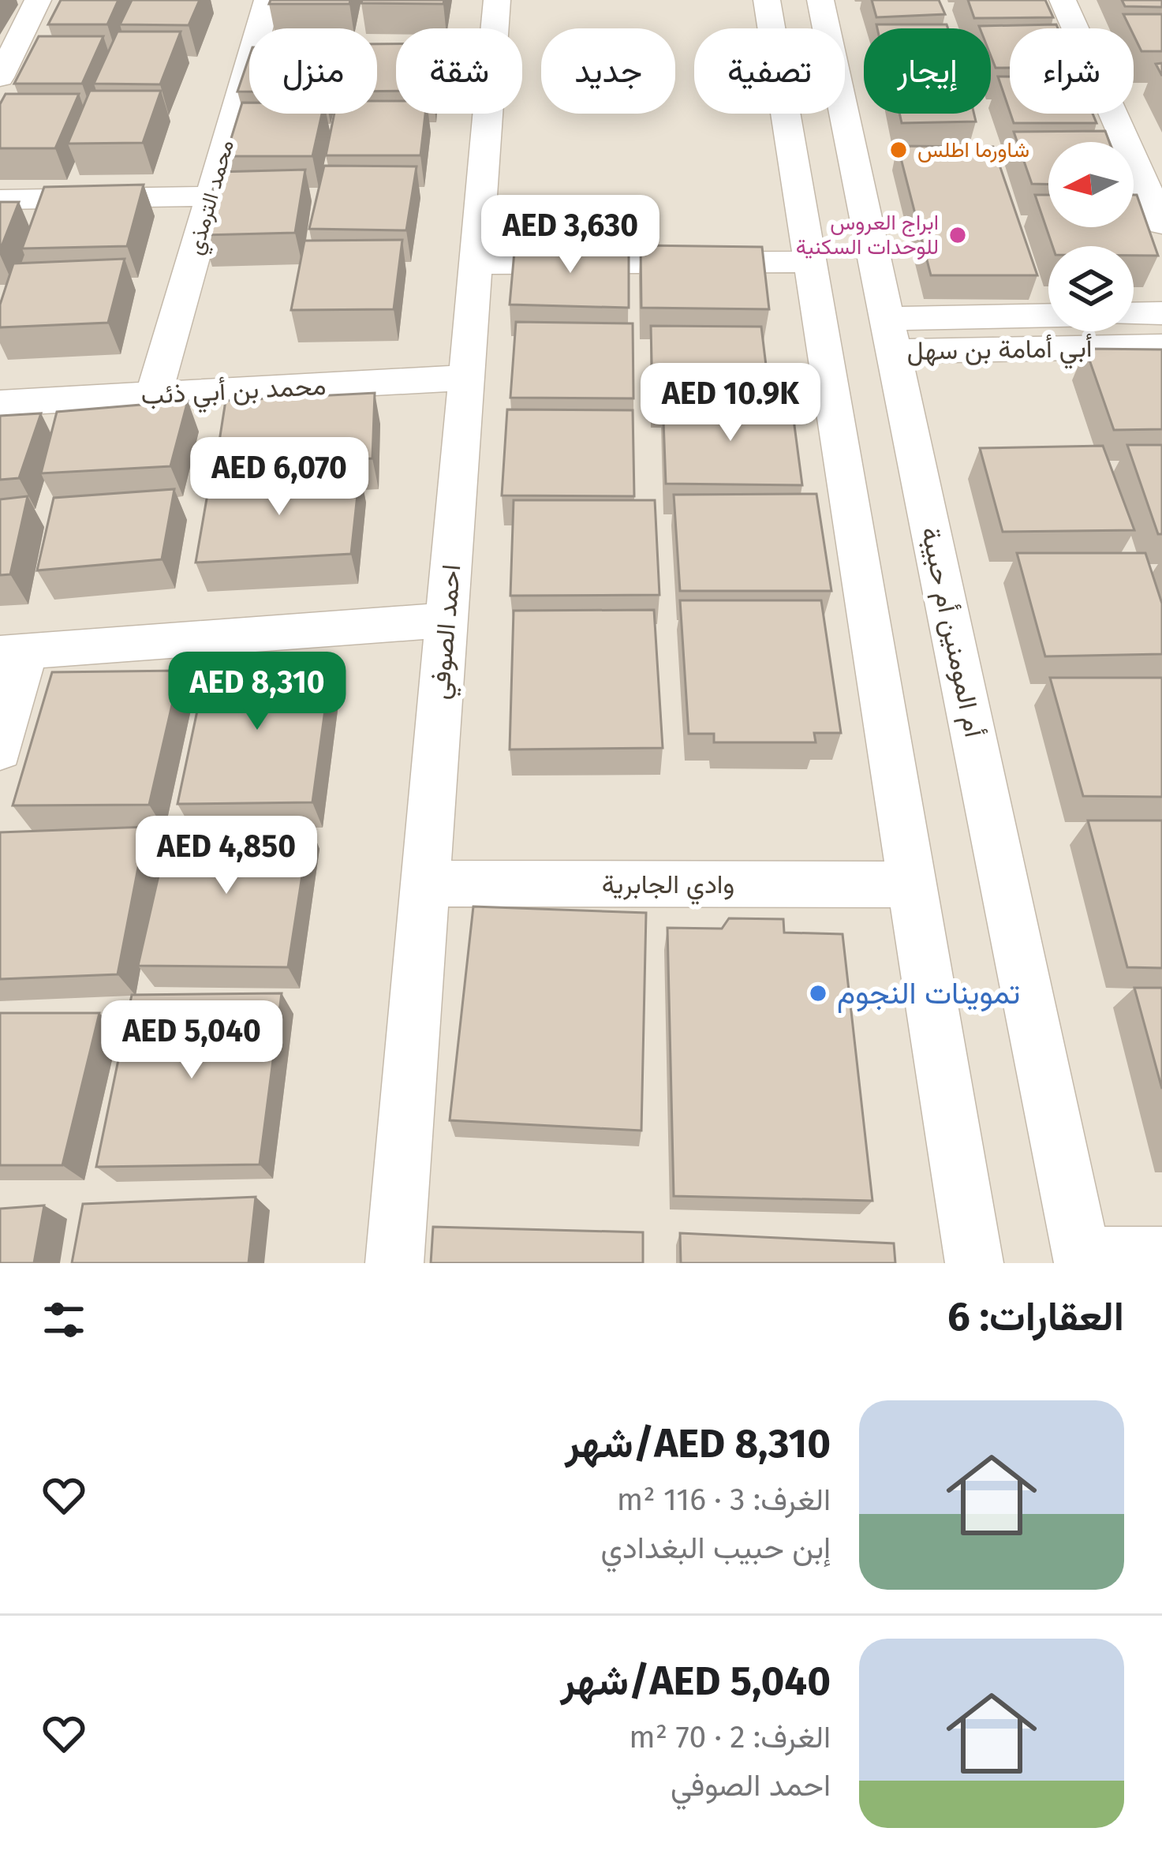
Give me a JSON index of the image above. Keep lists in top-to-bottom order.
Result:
{
  "streets": {
    "street": [
      "محمد الترمذي",
      "أبي أمامة بن سهل",
      "محمد بن أبي ذئب",
      "احمد الصوفي",
      "أم المومنين أم حبيبة",
      "وادي الجابرية"
    ]
  },
  "crossings": [
    ["محمد الترمذي", "محمد بن أبي ذئب"],
    ["أبي أمامة بن سهل", "أم المومنين أم حبيبة"],
    ["محمد بن أبي ذئب", "احمد الصوفي"],
    ["احمد الصوفي", "وادي الجابرية"]
  ],
  "places": ["شاورما اطلس", "ابراج العروس للوحدات السكنية", "تموينات النجوم"],
  "north": "left",
  "page": {
    "chip": [
      "شراء",
      "إيجار",
      "تصفية",
      "جديد",
      "شقة",
      "منزل"
    ],
    "price": [
      "AED 3,630",
      "AED 10.9K",
      "AED 6,070",
      "AED 8,310",
      "AED 4,850",
      "AED 5,040"
    ],
    "heading": "العقارات: 6",
    "list": [
      {
        "name": "AED 8,310/شهر",
        "note": "الغرف: 3 · 116 m² · إبن حبيب البغدادي"
      },
      {
        "name": "AED 5,040/شهر",
        "note": "الغرف: 2 · 70 m² · احمد الصوفي"
      }
    ]
  }
}
